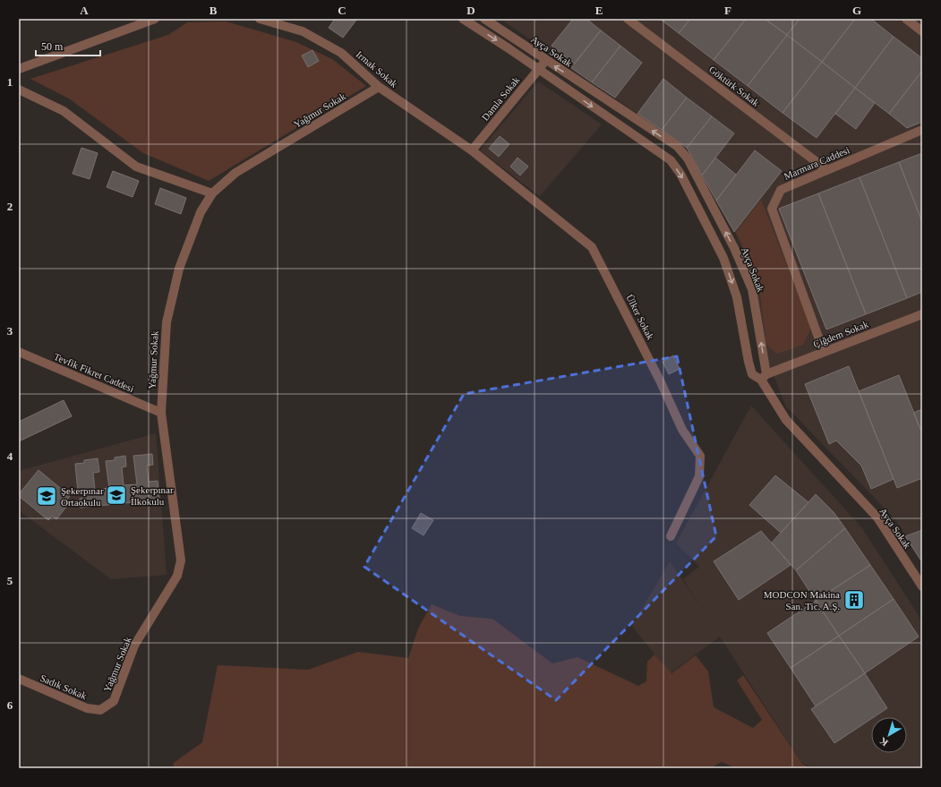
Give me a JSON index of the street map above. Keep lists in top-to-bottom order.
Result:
{
  "streets": {
    "street": [
      "Ayça Sokak",
      "Irmak Sokak",
      "Göktürk Sokak",
      "Damla Sokak",
      "Yağmur Sokak",
      "Marmara Caddesi",
      "Ülker Sokak",
      "Çiğdem Sokak",
      "Tevfik Fikret Caddesi",
      "Sadık Sokak"
    ]
  },
  "crossings": [
    ["Ayça Sokak", "Damla Sokak"],
    ["Ayça Sokak", "Çiğdem Sokak"],
    ["Irmak Sokak", "Damla Sokak"],
    ["Irmak Sokak", "Yağmur Sokak"],
    ["Irmak Sokak", "Ülker Sokak"],
    ["Göktürk Sokak", "Marmara Caddesi"],
    ["Damla Sokak", "Ülker Sokak"],
    ["Yağmur Sokak", "Tevfik Fikret Caddesi"],
    ["Yağmur Sokak", "Sadık Sokak"],
    ["Marmara Caddesi", "Çiğdem Sokak"]
  ],
  "places": {
    "school or university": ["Şekerpınar İlkokulu", "Şekerpınar Ortaokulu"],
    "building": ["MODCON Makina San. Tic. A.Ş."]
  },
  "scale_bar": "50 m",
  "north": "bottom left",
  "grid": {
    "columns": [
      "A",
      "B",
      "C",
      "D",
      "E",
      "F",
      "G"
    ],
    "rows": [
      "1",
      "2",
      "3",
      "4",
      "5",
      "6"
    ]
  }
}
